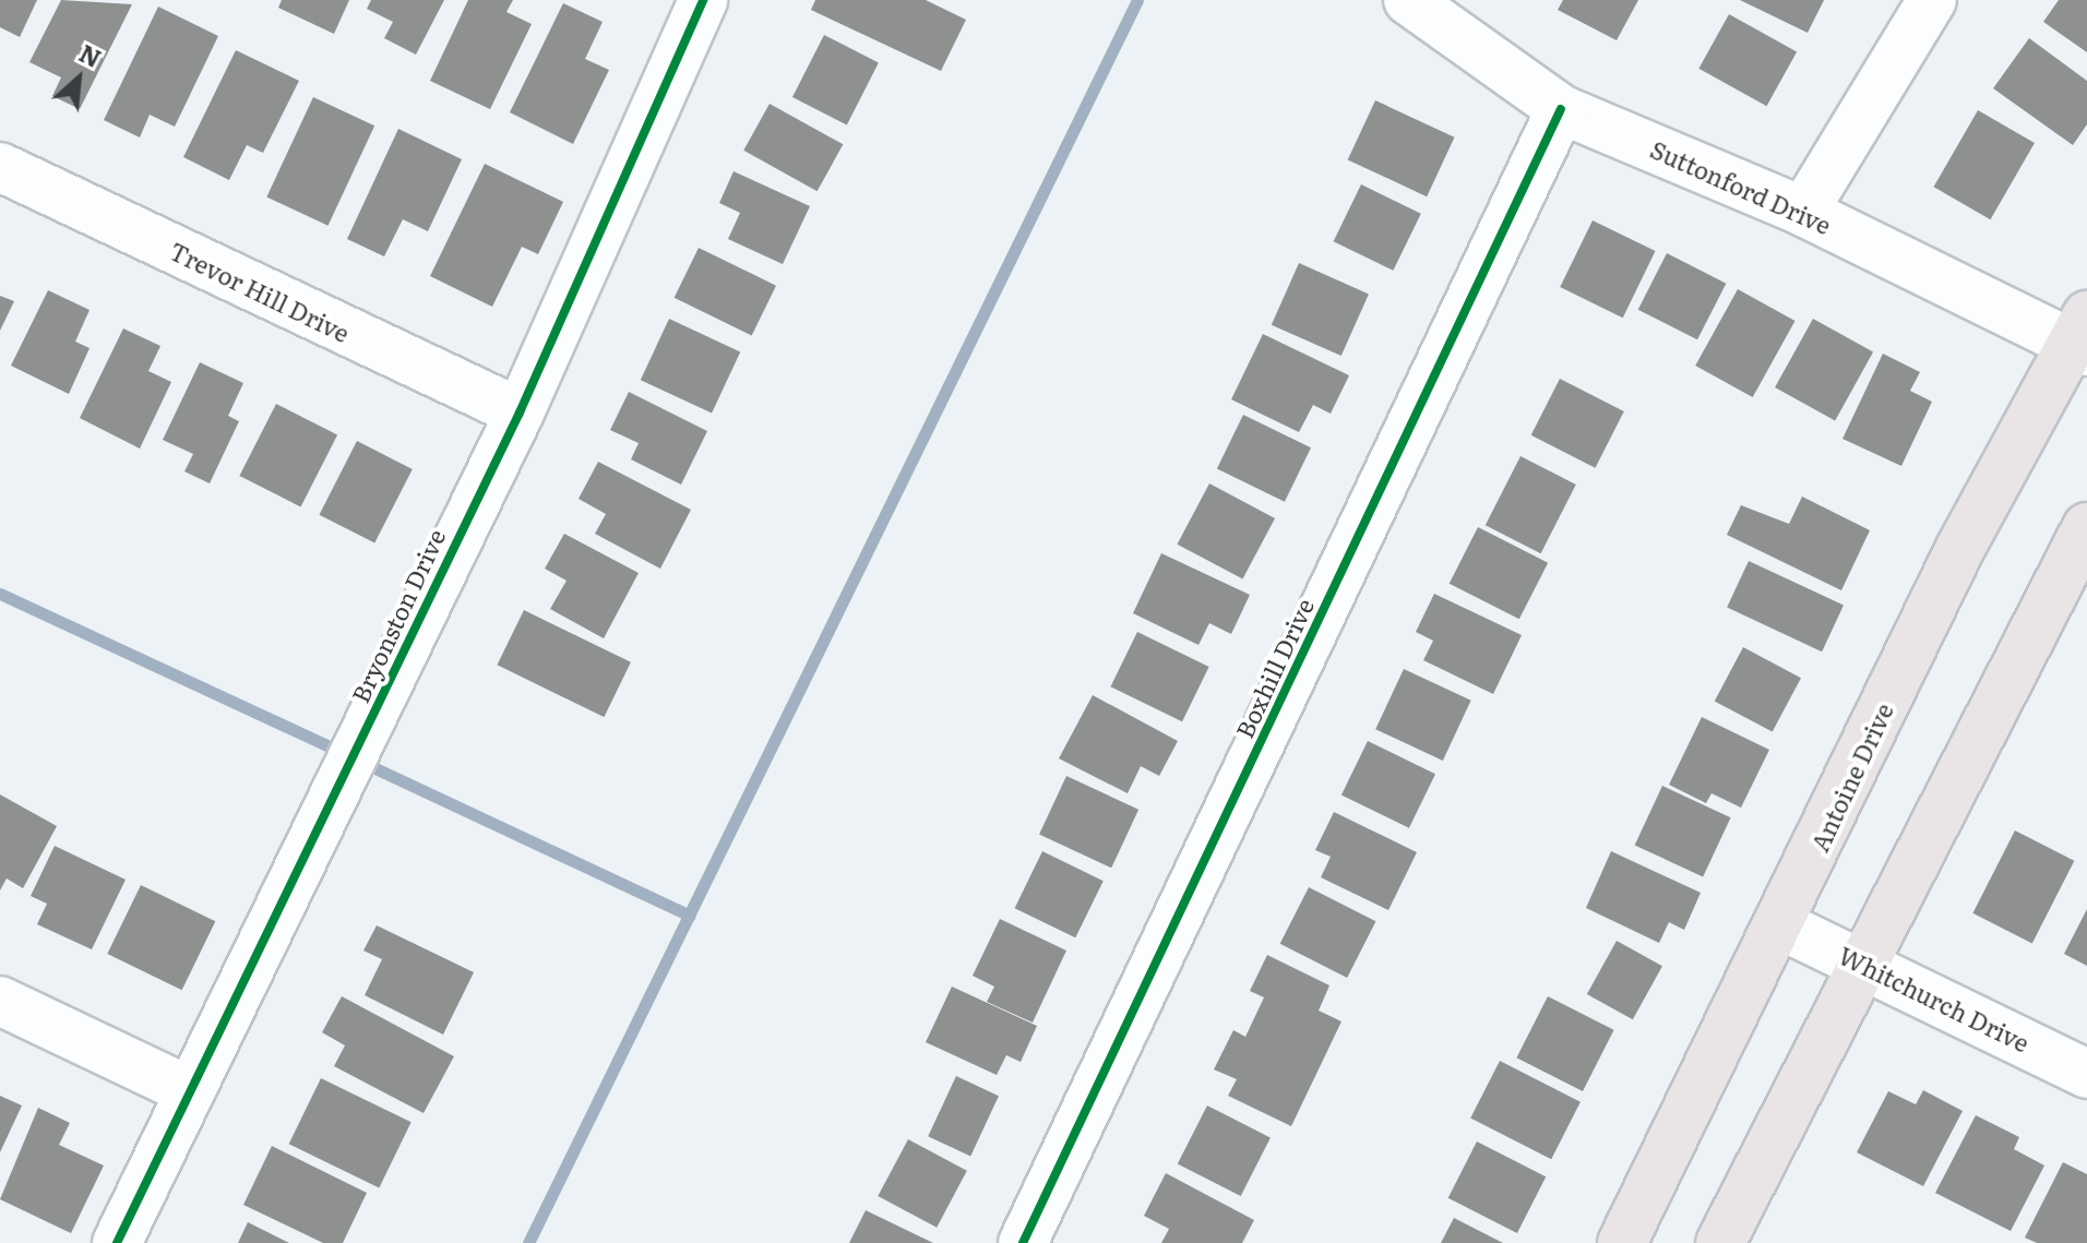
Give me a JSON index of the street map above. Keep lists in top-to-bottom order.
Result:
{
  "streets": {
    "main road": ["Antoine Drive"],
    "street": [
      "Suttonford Drive",
      "Trevor Hill Drive",
      "Bryonston Drive",
      "Boxhill Drive",
      "Whitchurch Drive"
    ]
  },
  "crossings": [
    ["Suttonford Drive", "Boxhill Drive"],
    ["Suttonford Drive", "Antoine Drive"],
    ["Trevor Hill Drive", "Bryonston Drive"],
    ["Antoine Drive", "Whitchurch Drive"]
  ],
  "north": "top right"
}
